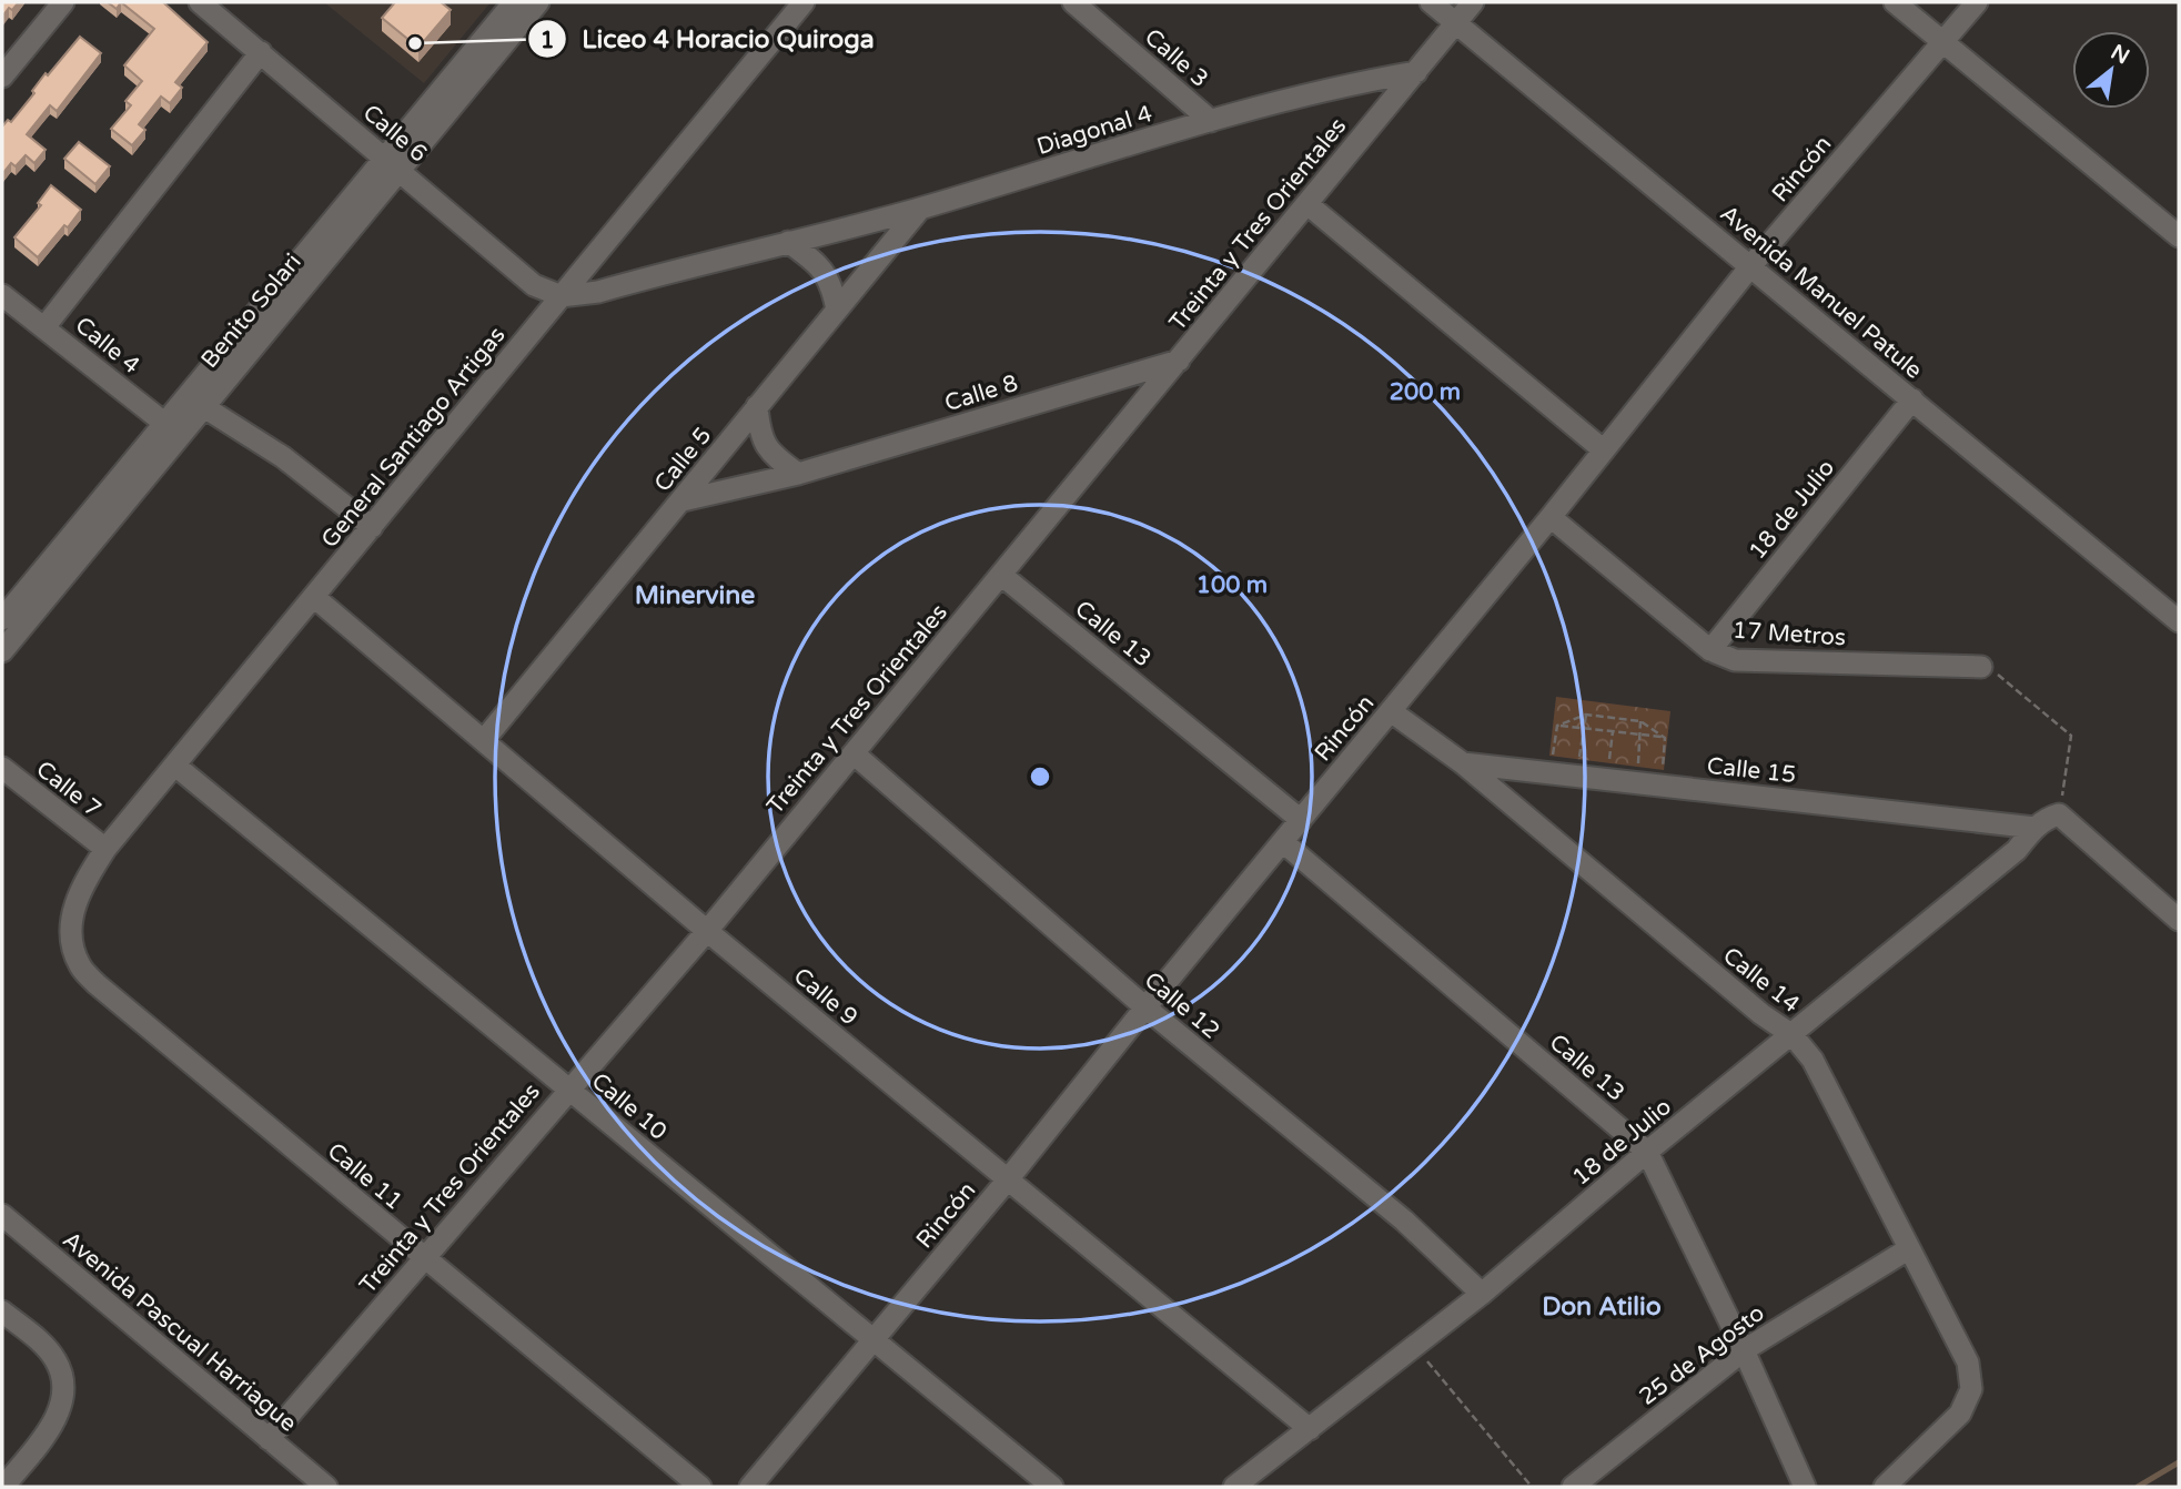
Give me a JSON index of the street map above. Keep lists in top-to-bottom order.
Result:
{
  "streets": {
    "street": [
      "Calle 3",
      "Diagonal 4",
      "Calle 6",
      "Rincón",
      "Treinta y Tres Orientales",
      "Avenida Manuel Patule",
      "Benito Solari",
      "Calle 4",
      "Calle 8",
      "General Santiago Artigas",
      "Calle 5",
      "18 de Julio",
      "Calle 13",
      "17 Metros",
      "Calle 15",
      "Calle 7",
      "Calle 14",
      "Calle 9",
      "Calle 12",
      "Calle 10",
      "Calle 11",
      "Avenida Pascual Harriague",
      "25 de Agosto"
    ]
  },
  "crossings": [
    ["Calle 3", "Diagonal 4"],
    ["Diagonal 4", "Calle 6"],
    ["Diagonal 4", "Treinta y Tres Orientales"],
    ["Diagonal 4", "General Santiago Artigas"],
    ["Diagonal 4", "Calle 5"],
    ["Calle 6", "Benito Solari"],
    ["Calle 6", "General Santiago Artigas"],
    ["Rincón", "Avenida Manuel Patule"],
    ["Rincón", "Calle 13"],
    ["Rincón", "17 Metros"],
    ["Rincón", "Calle 14"],
    ["Rincón", "Calle 9"],
    ["Rincón", "Calle 12"],
    ["Rincón", "Calle 10"],
    ["Treinta y Tres Orientales", "Avenida Manuel Patule"],
    ["Treinta y Tres Orientales", "Calle 8"],
    ["Treinta y Tres Orientales", "Calle 13"],
    ["Treinta y Tres Orientales", "Calle 9"],
    ["Treinta y Tres Orientales", "Calle 12"],
    ["Treinta y Tres Orientales", "Calle 10"],
    ["Treinta y Tres Orientales", "Calle 11"],
    ["Treinta y Tres Orientales", "Avenida Pascual Harriague"],
    ["Avenida Manuel Patule", "18 de Julio"],
    ["Benito Solari", "Calle 4"],
    ["Calle 8", "Calle 5"],
    ["General Santiago Artigas", "Calle 7"],
    ["General Santiago Artigas", "Calle 9"],
    ["General Santiago Artigas", "Calle 10"],
    ["General Santiago Artigas", "Calle 11"],
    ["Calle 5", "Calle 9"],
    ["18 de Julio", "Calle 13"],
    ["18 de Julio", "17 Metros"],
    ["18 de Julio", "Calle 15"],
    ["18 de Julio", "Calle 14"],
    ["18 de Julio", "Calle 9"],
    ["18 de Julio", "Calle 12"],
    ["Calle 13", "25 de Agosto"],
    ["Calle 15", "Calle 14"],
    ["Calle 14", "25 de Agosto"]
  ],
  "districts": ["Minervine", "Don Atilio"],
  "places": ["Liceo 4 Horacio Quiroga"],
  "north": "top right",
  "rings": ["200 m", "100 m"]
}
